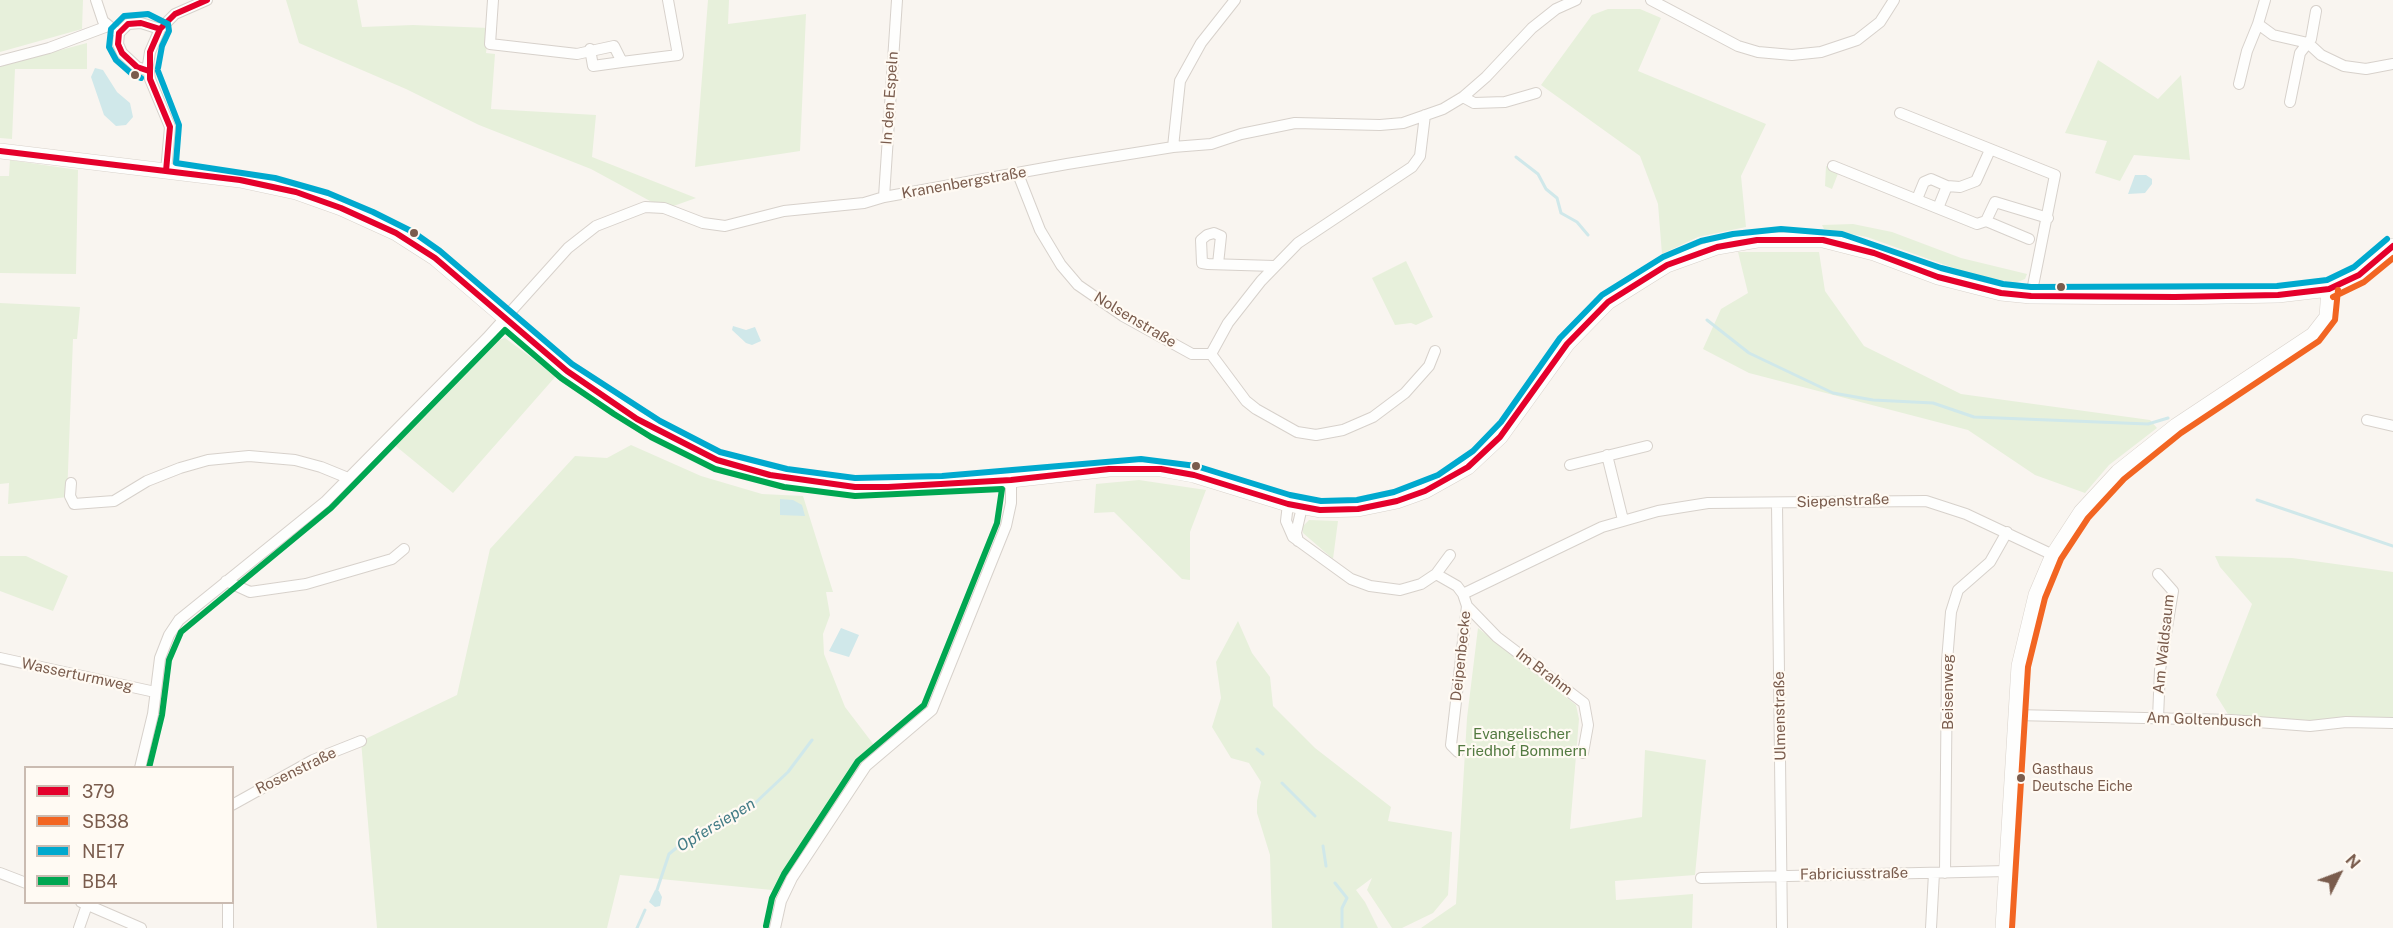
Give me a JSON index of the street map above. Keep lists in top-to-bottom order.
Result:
{
  "streets": {
    "street": [
      "In den Espeln",
      "Kranenbergstraße",
      "Nolsenstraße",
      "Siepenstraße",
      "Am Waldsaum",
      "Deipenbecke",
      "Im Brahm",
      "Wasserturmweg",
      "Beisenweg",
      "Ulmenstraße",
      "Am Goltenbusch",
      "Rosenstraße",
      "Fabriciusstraße"
    ]
  },
  "crossings": [
    ["In den Espeln", "Kranenbergstraße"],
    ["Kranenbergstraße", "Nolsenstraße"],
    ["Kranenbergstraße", "Wasserturmweg"],
    ["Siepenstraße", "Deipenbecke"],
    ["Siepenstraße", "Beisenweg"],
    ["Siepenstraße", "Ulmenstraße"],
    ["Am Waldsaum", "Am Goltenbusch"],
    ["Deipenbecke", "Im Brahm"],
    ["Beisenweg", "Fabriciusstraße"],
    ["Ulmenstraße", "Fabriciusstraße"]
  ],
  "water": ["Opfersiepen"],
  "parks": ["Evangelischer Friedhof Bommern"],
  "places": ["Gasthaus Deutsche Eiche"],
  "lines": [
    "transit line 379",
    "transit line NE17",
    "transit line SB38",
    "transit line BB4"
  ],
  "legend": [
    "379",
    "SB38",
    "NE17",
    "BB4"
  ],
  "north": "top right"
}
